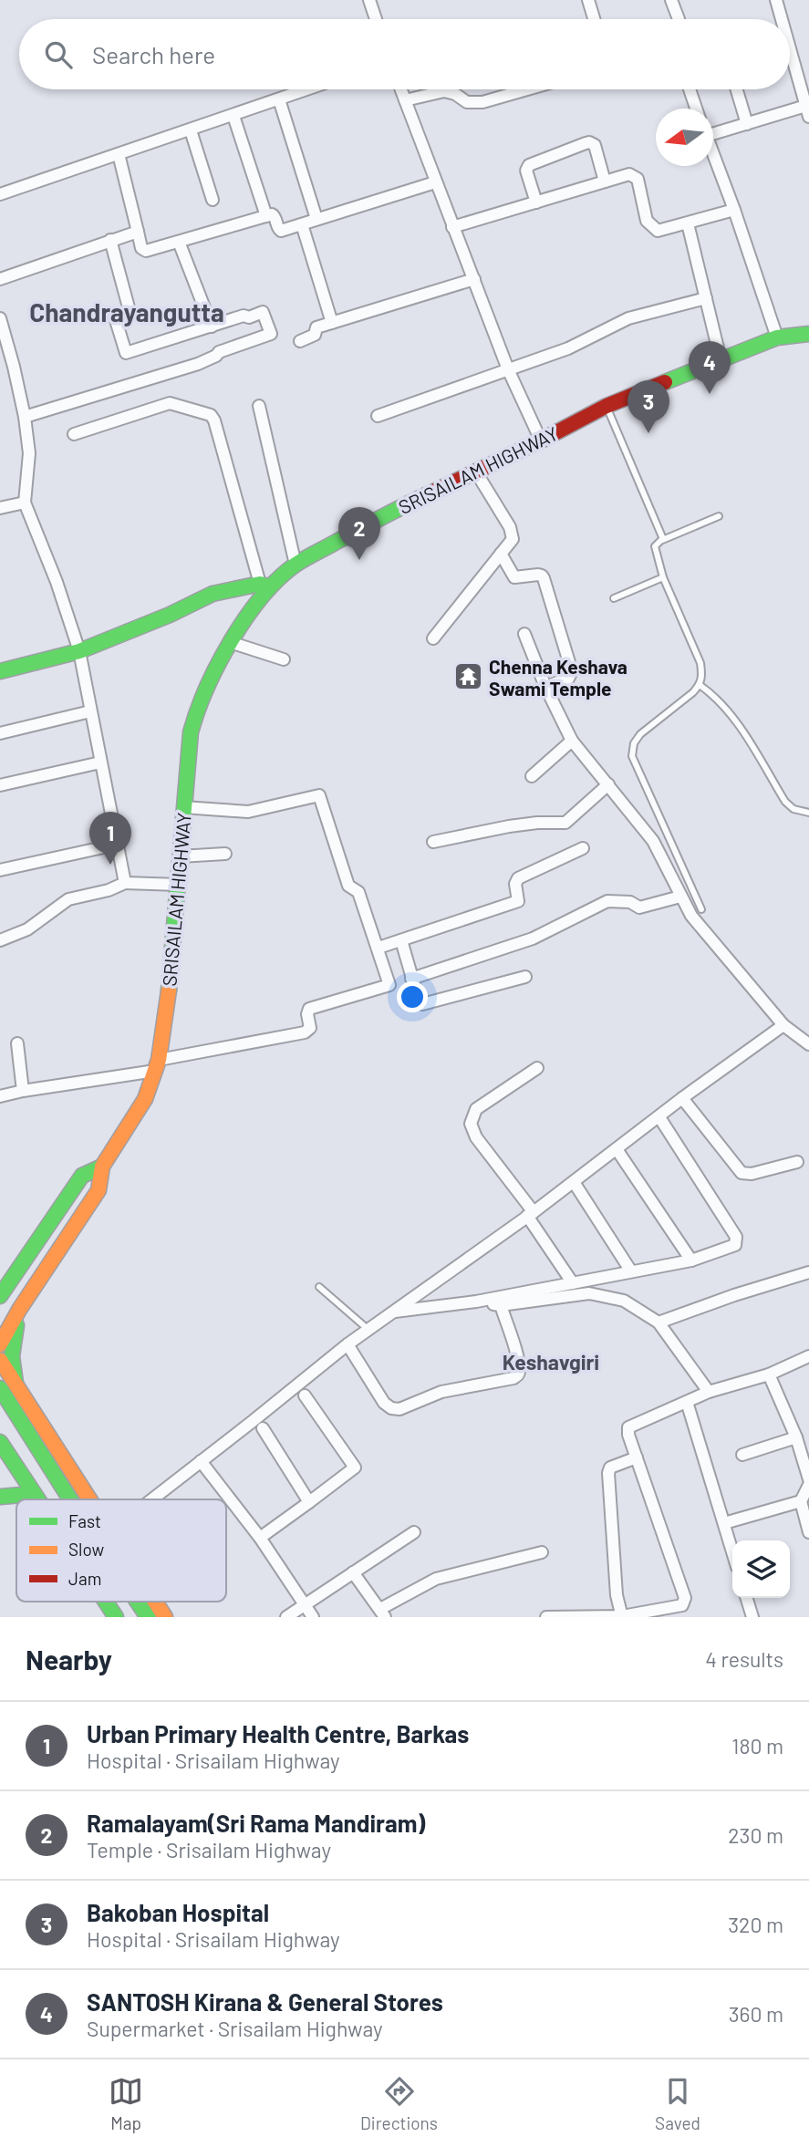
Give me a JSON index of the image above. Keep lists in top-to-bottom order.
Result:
{
  "streets": {
    "main road": ["SRISAILAM HIGHWAY"]
  },
  "districts": ["Chandrayangutta", "Keshavgiri"],
  "places": {
    "temple": ["Chenna Keshava Swami Temple"]
  },
  "legend": ["Fast", "Slow", "Jam"],
  "north": "left",
  "page": {
    "search": "Search here",
    "pins": [
      "4",
      "3",
      "2",
      "1"
    ],
    "heading": ["Nearby", "4 results"],
    "list": [
      {
        "mark": "1",
        "name": "Urban Primary Health Centre, Barkas",
        "note": "Hospital · Srisailam Highway",
        "value": "180 m"
      },
      {
        "mark": "2",
        "name": "Ramalayam(Sri Rama Mandiram)",
        "note": "Temple · Srisailam Highway",
        "value": "230 m"
      },
      {
        "mark": "3",
        "name": "Bakoban Hospital",
        "note": "Hospital · Srisailam Highway",
        "value": "320 m"
      },
      {
        "mark": "4",
        "name": "SANTOSH Kirana & General Stores",
        "note": "Supermarket · Srisailam Highway",
        "value": "360 m"
      }
    ],
    "nav": ["Map", "Directions", "Saved"]
  }
}
